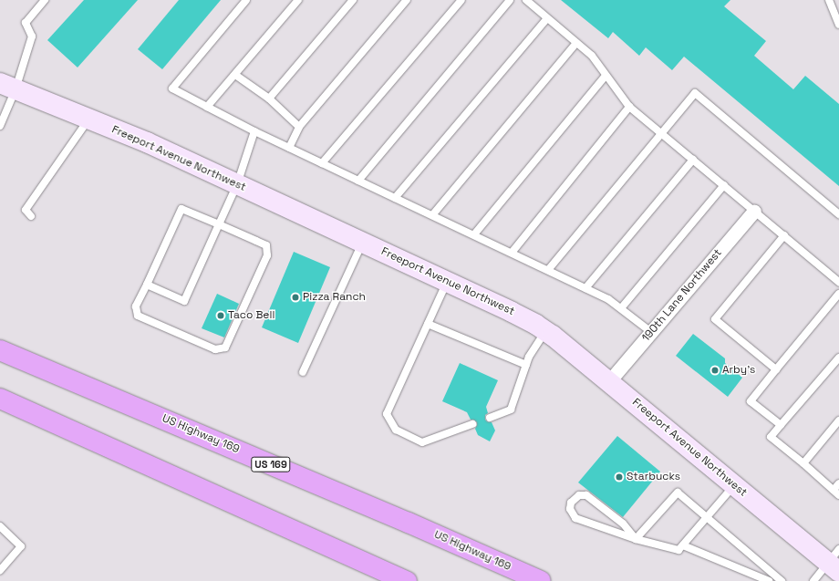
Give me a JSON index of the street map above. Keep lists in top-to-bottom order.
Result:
{
  "streets": {
    "highway": ["US Highway 169", "US 169"],
    "street": ["Freeport Avenue Northwest", "190th Lane Northwest"]
  },
  "crossings": [
    ["Freeport Avenue Northwest", "190th Lane Northwest"]
  ],
  "places": [
    "Pizza Ranch",
    "Taco Bell",
    "Arby's",
    "Starbucks"
  ]
}
